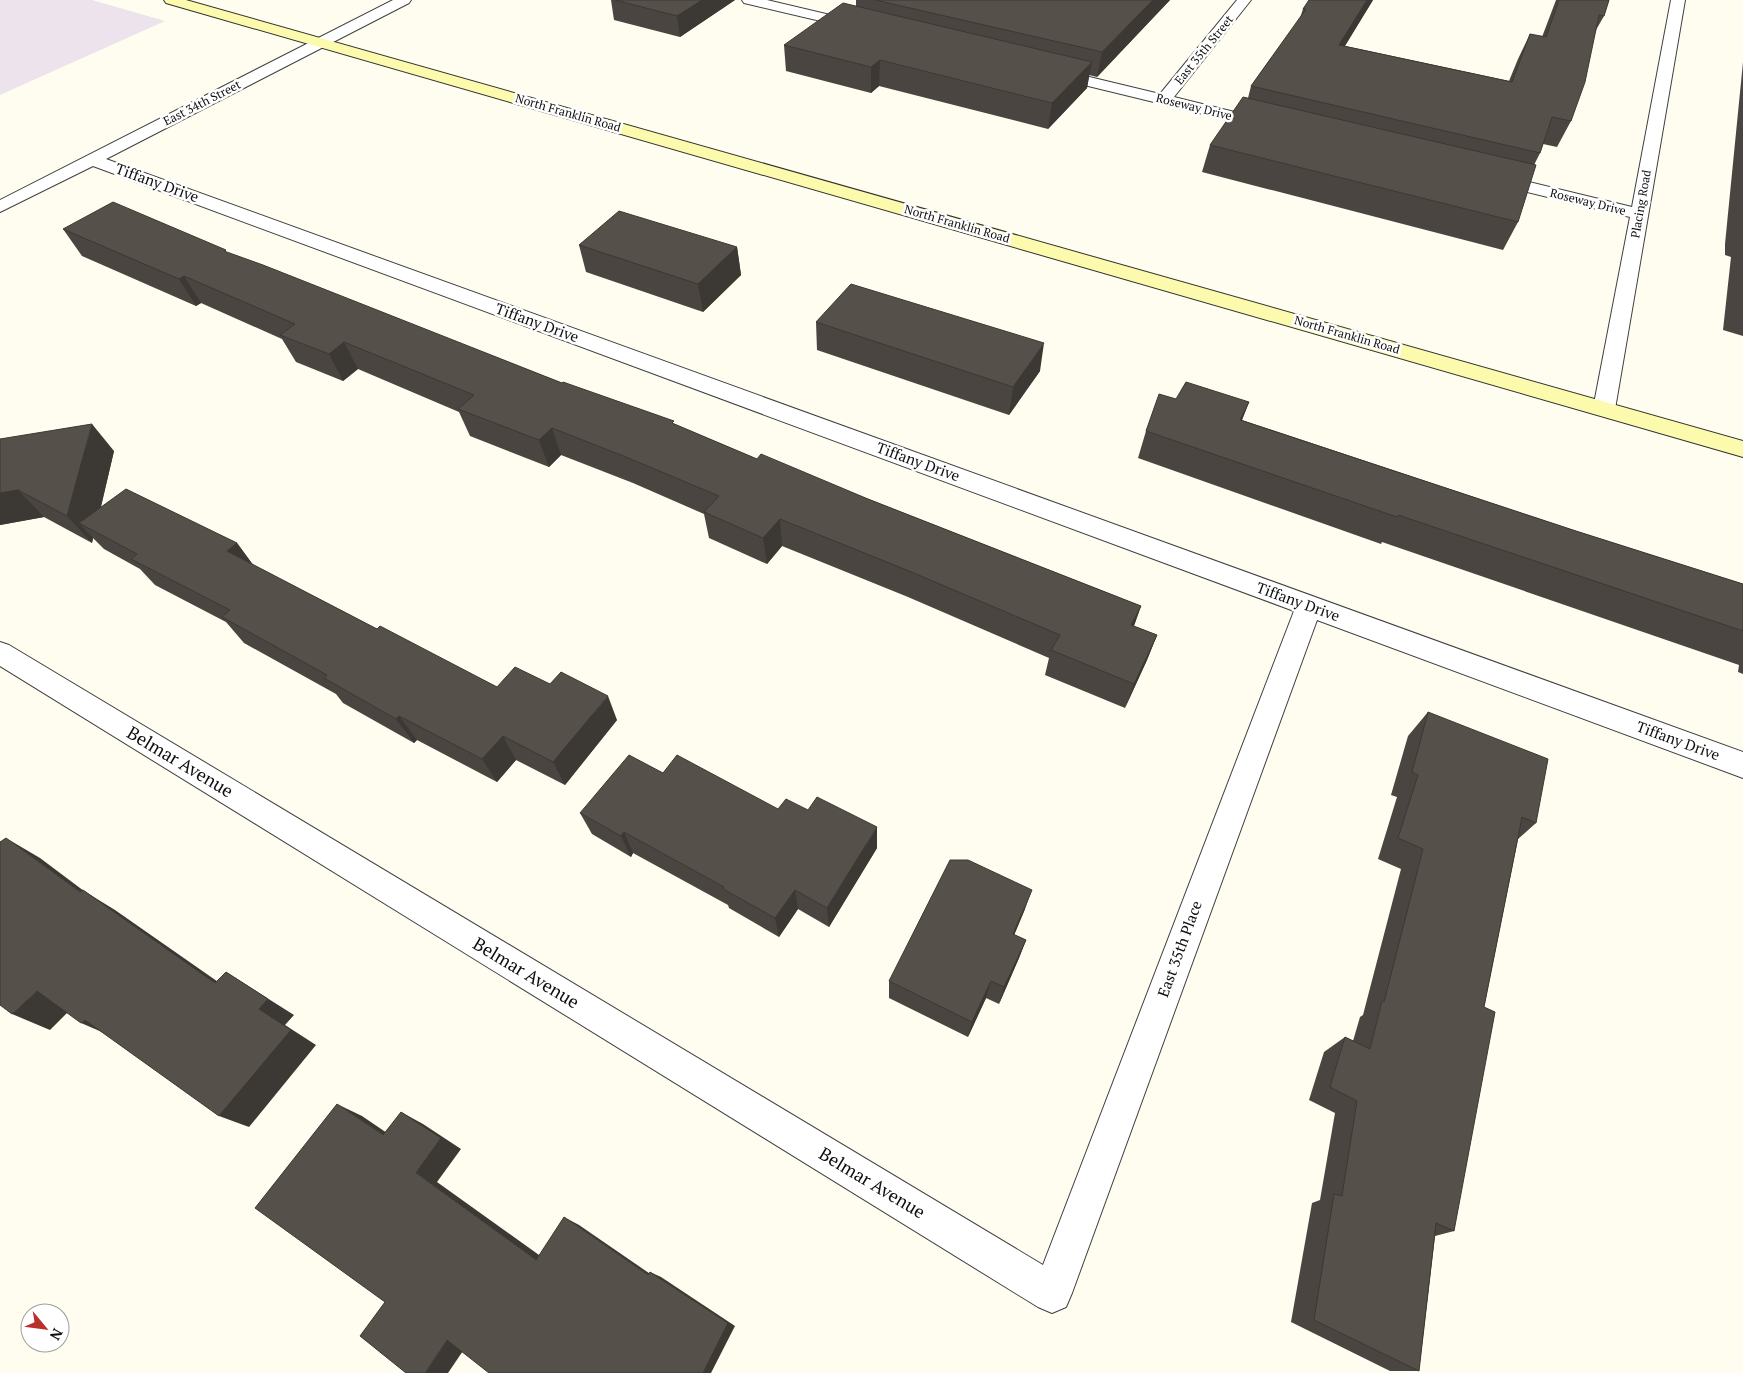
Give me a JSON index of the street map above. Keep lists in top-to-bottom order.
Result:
{
  "streets": {
    "main road": ["North Franklin Road"],
    "street": [
      "East 35th Street",
      "East 34th Street",
      "Roseway Drive",
      "Tiffany Drive",
      "Placing Road",
      "Belmar Avenue",
      "East 35th Place"
    ]
  },
  "crossings": [
    ["East 35th Street", "Roseway Drive"],
    ["East 34th Street", "North Franklin Road"],
    ["East 34th Street", "Tiffany Drive"],
    ["Roseway Drive", "Placing Road"],
    ["North Franklin Road", "Placing Road"],
    ["Tiffany Drive", "East 35th Place"],
    ["Belmar Avenue", "East 35th Place"]
  ],
  "north": "bottom right"
}
